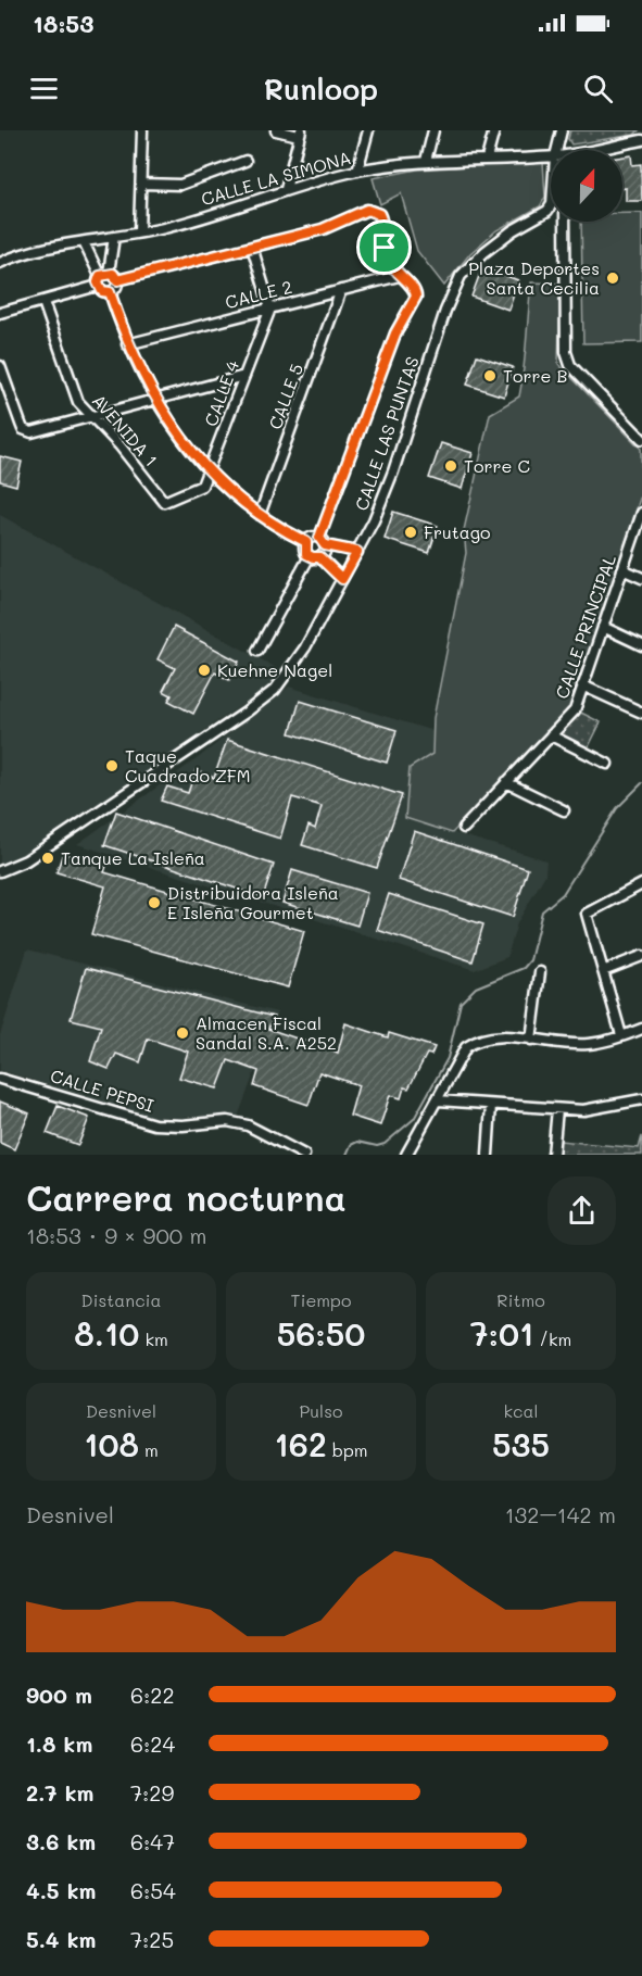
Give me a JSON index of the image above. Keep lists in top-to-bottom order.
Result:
{
  "streets": {
    "street": [
      "CALLE LA SIMONA",
      "CALLE 2",
      "CALLE 4",
      "CALLE 5",
      "AVENIDA 1",
      "CALLE LAS PUNTAS",
      "CALLE PRINCIPAL",
      "CALLE PEPSI"
    ]
  },
  "crossings": [
    ["CALLE 2", "CALLE 4"],
    ["CALLE 2", "CALLE 5"],
    ["CALLE 4", "AVENIDA 1"]
  ],
  "places": [
    "Plaza Deportes Santa Cecilia",
    "Torre B",
    "Torre C",
    "Frutago",
    "Kuehne Nagel",
    "Taque Cuadrado ZFM",
    "Tanque La Isleña",
    "Distribuidora Isleña E Isleña Gourmet",
    "Almacen Fiscal Sandal S.A. A252"
  ],
  "north": "top",
  "page": {
    "status": "18:53",
    "header": "Runloop",
    "heading": ["Carrera nocturna", "18:53 · 9 × 900 m"],
    "stats": [
      ["Distancia", "8.10 km"],
      ["Tiempo", "56:50"],
      ["Ritmo", "7:01 /km"],
      ["Desnivel", "108 m"],
      ["Pulso", "162 bpm"],
      ["kcal", "535"]
    ],
    "chart": ["Desnivel", "132–142 m"],
    "list": [
      {
        "name": "900 m",
        "note": "6:22"
      },
      {
        "name": "1.8 km",
        "note": "6:24"
      },
      {
        "name": "2.7 km",
        "note": "7:29"
      },
      {
        "name": "3.6 km",
        "note": "6:47"
      },
      {
        "name": "4.5 km",
        "note": "6:54"
      },
      {
        "name": "5.4 km",
        "note": "7:25"
      }
    ]
  }
}
